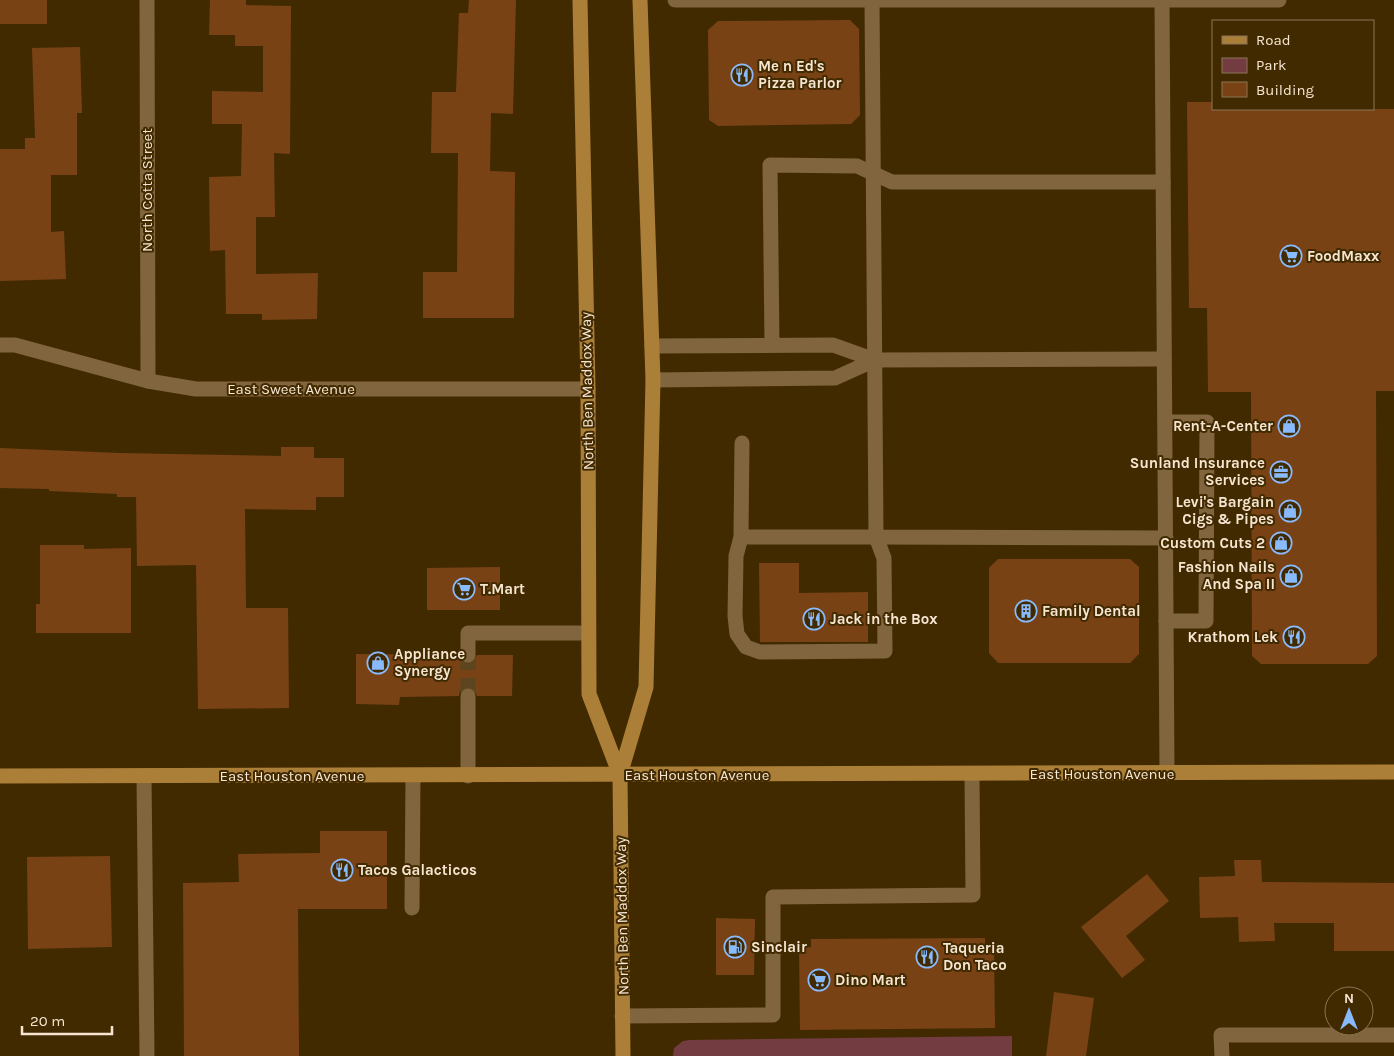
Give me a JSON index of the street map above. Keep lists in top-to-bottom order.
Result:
{
  "streets": {
    "main road": ["North Ben Maddox Way", "East Houston Avenue"],
    "street": ["North Cotta Street", "East Sweet Avenue"]
  },
  "crossings": [
    ["North Cotta Street", "East Sweet Avenue"],
    ["East Sweet Avenue", "North Ben Maddox Way"],
    ["North Ben Maddox Way", "East Houston Avenue"]
  ],
  "places": {
    "restaurant": [
      "Me n Ed's Pizza Parlor",
      "Jack in the Box",
      "Krathom Lek",
      "Tacos Galacticos",
      "Taqueria Don Taco"
    ],
    "supermarket": ["FoodMaxx", "T.Mart", "Dino Mart"],
    "shop": [
      "Rent-A-Center",
      "Levi's Bargain Cigs & Pipes",
      "Custom Cuts 2",
      "Fashion Nails And Spa II",
      "Appliance Synergy"
    ],
    "office": ["Sunland Insurance Services"],
    "building": ["Family Dental"],
    "fuel station": ["Sinclair"]
  },
  "legend": ["Road", "Park", "Building"],
  "scale_bar": "20 m",
  "north": "top"
}
